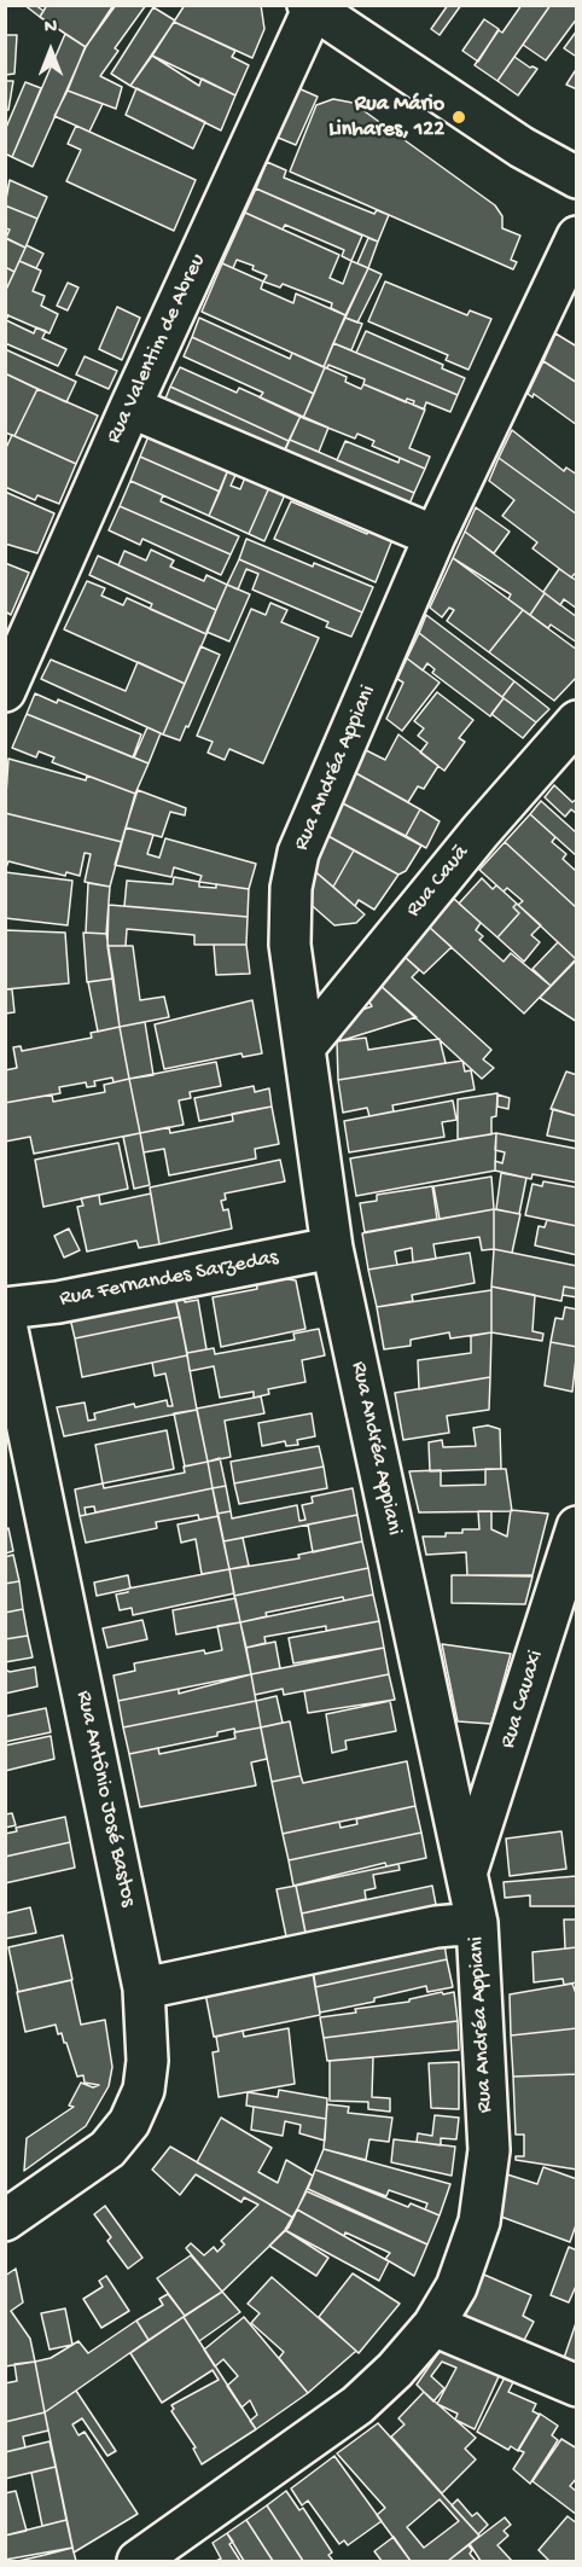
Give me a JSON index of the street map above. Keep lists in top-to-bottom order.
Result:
{
  "streets": {
    "street": [
      "Rua Valentim de Abreu",
      "Rua Andréa Appiani",
      "Rua Cauã",
      "Rua Fernandes Sarzedas",
      "Rua Cauaxi",
      "Rua Antônio José Bastos"
    ]
  },
  "crossings": [
    ["Rua Andréa Appiani", "Rua Cauã"],
    ["Rua Andréa Appiani", "Rua Fernandes Sarzedas"],
    ["Rua Andréa Appiani", "Rua Cauaxi"]
  ],
  "places": ["Rua Mário Linhares, 122"],
  "north": "top"
}
